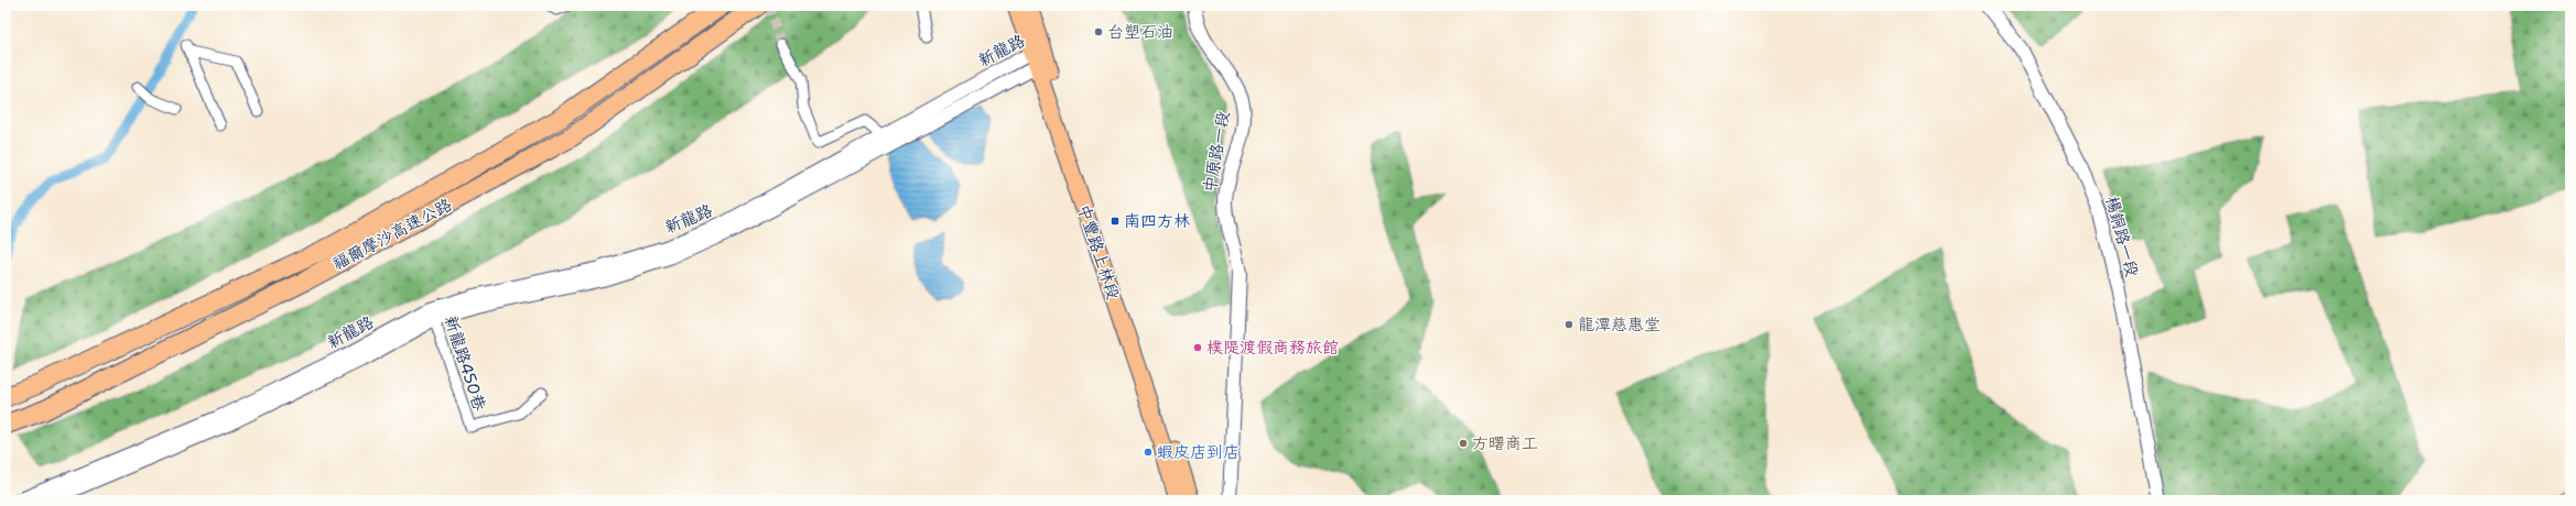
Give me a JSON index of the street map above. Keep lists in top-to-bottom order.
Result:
{
  "streets": {
    "highway": ["福爾摩沙高速公路"],
    "main road": ["中豐路上林段"],
    "street": [
      "新龍路",
      "中原路一段",
      "楊銅路一段",
      "新龍路450巷"
    ]
  },
  "crossings": [
    ["新龍路", "中豐路上林段"],
    ["新龍路", "新龍路450巷"]
  ],
  "places": {
    "other": [
      "台塑石油",
      "龍潭慈惠堂",
      "樸隄渡假商務旅館",
      "方曙商工",
      "蝦皮店到店"
    ],
    "transit": ["南四方林"]
  }
}
